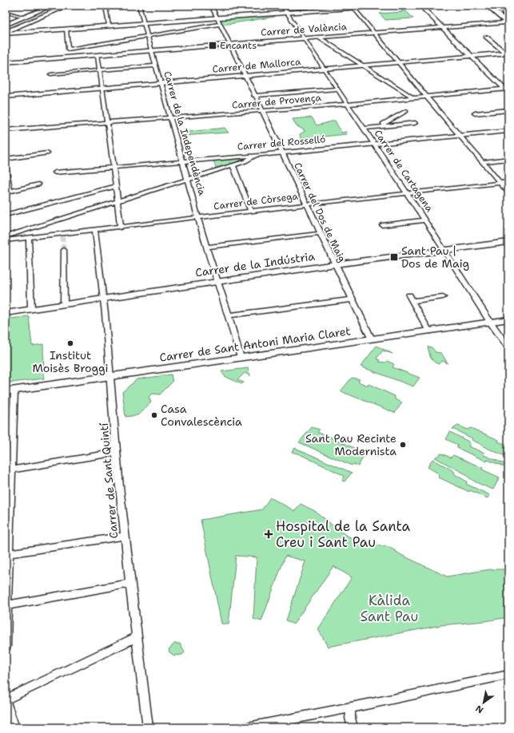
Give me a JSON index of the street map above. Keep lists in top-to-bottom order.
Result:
{
  "streets": {
    "main road": [
      "Carrer de València",
      "Carrer de Mallorca",
      "Carrer del Rosselló",
      "Carrer de la Indústria",
      "Carrer de Sant Antoni Maria Claret"
    ],
    "street": [
      "Carrer de Provença",
      "Carrer de la Independència",
      "Carrer de Cartagena",
      "Carrer de Còrsega",
      "Carrer del Dos de Maig",
      "Carrer de Sant Quintí"
    ]
  },
  "crossings": [
    ["Carrer de València", "Carrer de la Independència"],
    ["Carrer de València", "Carrer de Cartagena"],
    ["Carrer de València", "Carrer del Dos de Maig"],
    ["Carrer de Mallorca", "Carrer de la Independència"],
    ["Carrer de Mallorca", "Carrer de Cartagena"],
    ["Carrer de Mallorca", "Carrer del Dos de Maig"],
    ["Carrer de Provença", "Carrer de la Independència"],
    ["Carrer de Provença", "Carrer de Cartagena"],
    ["Carrer de Provença", "Carrer del Dos de Maig"],
    ["Carrer de la Independència", "Carrer del Rosselló"],
    ["Carrer de la Independència", "Carrer de Còrsega"],
    ["Carrer de la Independència", "Carrer de la Indústria"],
    ["Carrer de la Independència", "Carrer de Sant Antoni Maria Claret"],
    ["Carrer del Rosselló", "Carrer de Cartagena"],
    ["Carrer del Rosselló", "Carrer del Dos de Maig"],
    ["Carrer de Cartagena", "Carrer de Còrsega"],
    ["Carrer de Cartagena", "Carrer de la Indústria"],
    ["Carrer de Cartagena", "Carrer de Sant Antoni Maria Claret"],
    ["Carrer de Còrsega", "Carrer del Dos de Maig"],
    ["Carrer de Còrsega", "Carrer de Sant Quintí"],
    ["Carrer del Dos de Maig", "Carrer de la Indústria"],
    ["Carrer del Dos de Maig", "Carrer de Sant Antoni Maria Claret"],
    ["Carrer de la Indústria", "Carrer de Sant Quintí"],
    ["Carrer de Sant Antoni Maria Claret", "Carrer de Sant Quintí"]
  ],
  "parks": ["Kàlida Sant Pau"],
  "places": {
    "transit": ["Encants", "Sant Pau | Dos de Maig"],
    "other": ["Institut Moisès Broggi", "Casa Convalescència", "Sant Pau Recinte Modernista"],
    "health": ["Hospital de la Santa Creu i Sant Pau"]
  },
  "north": "bottom left"
}
